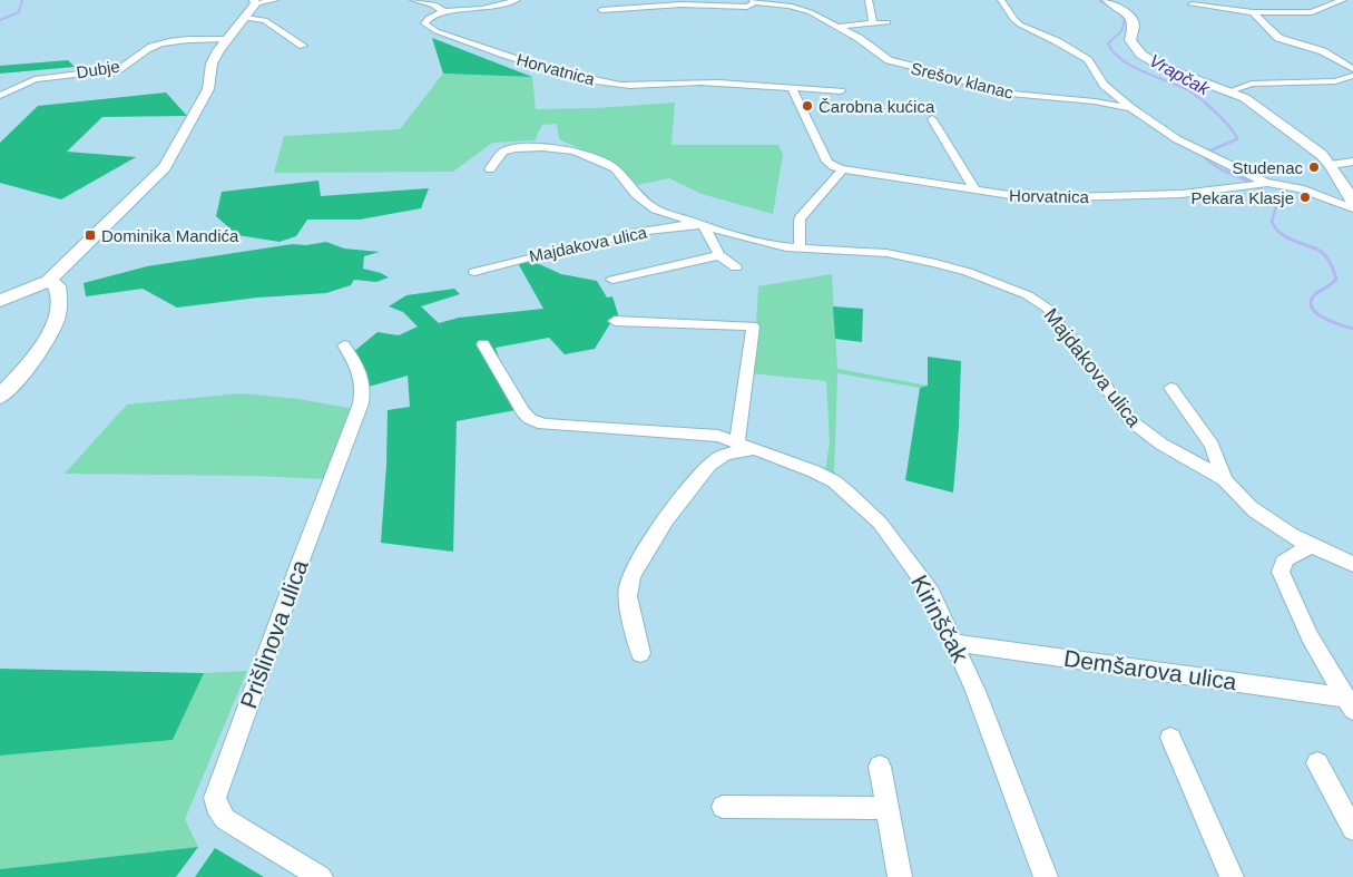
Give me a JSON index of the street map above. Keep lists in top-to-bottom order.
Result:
{
  "streets": {
    "street": [
      "Dubje",
      "Horvatnica",
      "Srešov klanac",
      "Majdakova ulica",
      "Kirinščak",
      "Prišlinova ulica",
      "Demšarova ulica"
    ]
  },
  "crossings": [
    ["Majdakova ulica", "Demšarova ulica"],
    ["Kirinščak", "Demšarova ulica"]
  ],
  "water": ["Vrapčak"],
  "places": {
    "other": ["Čarobna kućica", "Studenac", "Pekara Klasje"],
    "transit": ["Dominika Mandića"]
  }
}
